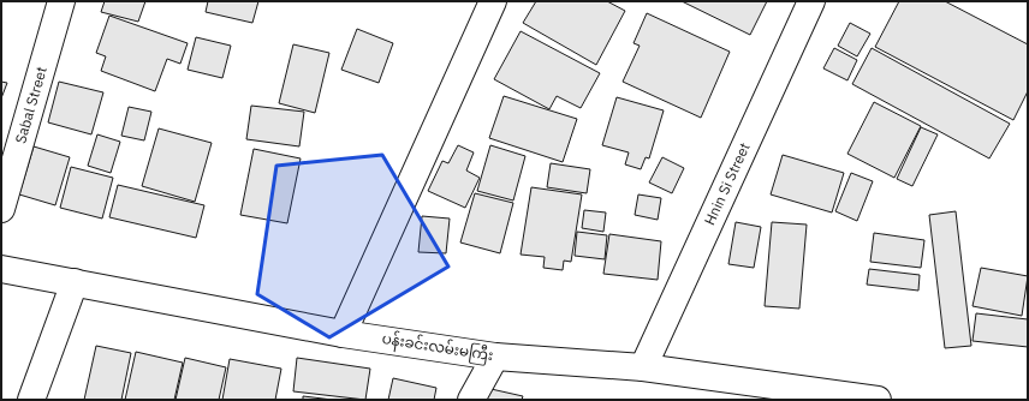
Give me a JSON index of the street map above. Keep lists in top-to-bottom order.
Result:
{
  "streets": {
    "street": ["Sabal Street", "Hnin Si Street", "ပန်းခင်းလမ်းမကြီး"]
  },
  "crossings": [
    ["Hnin Si Street", "ပန်းခင်းလမ်းမကြီး"]
  ]
}
